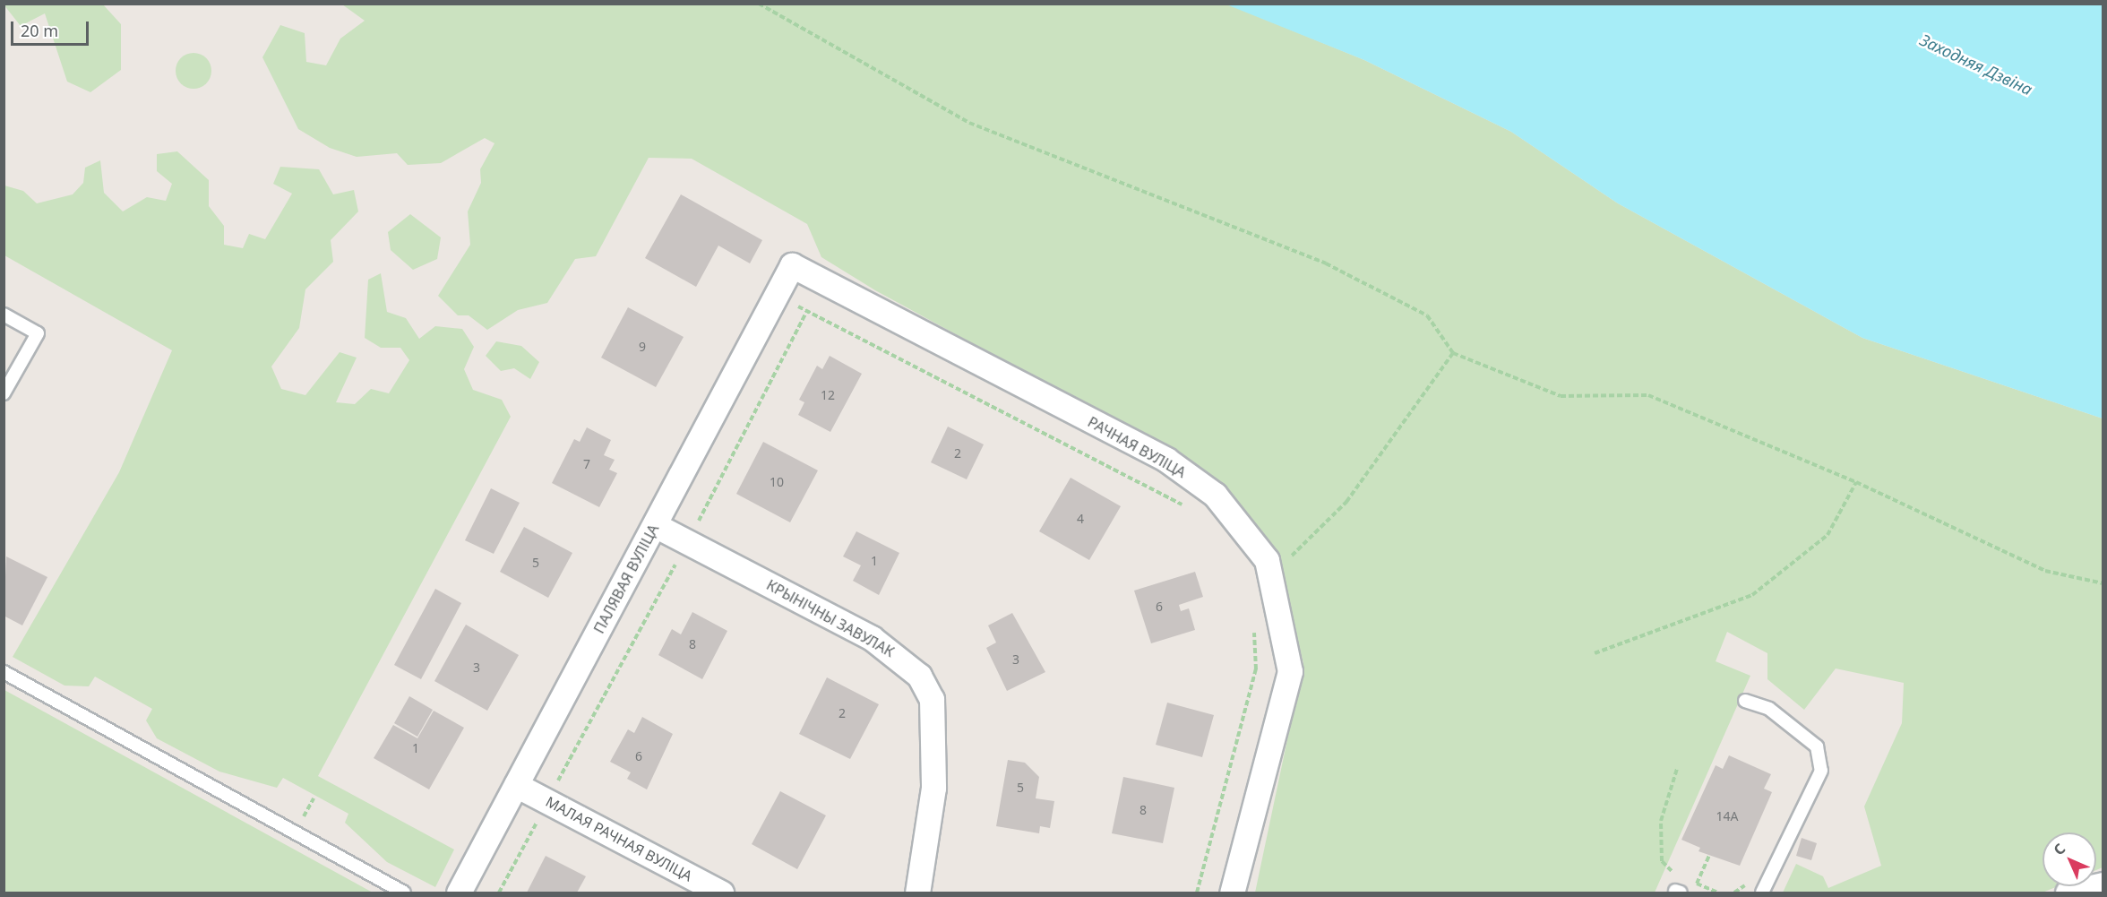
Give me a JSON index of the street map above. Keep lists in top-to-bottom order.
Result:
{
  "streets": {
    "street": [
      "РАЧНАЯ ВУЛІЦА",
      "ПАЛЯВАЯ ВУЛІЦА",
      "КРЫНІЧНЫ ЗАВУЛАК",
      "МАЛАЯ РАЧНАЯ ВУЛІЦА"
    ]
  },
  "crossings": [
    ["РАЧНАЯ ВУЛІЦА", "ПАЛЯВАЯ ВУЛІЦА"],
    ["ПАЛЯВАЯ ВУЛІЦА", "КРЫНІЧНЫ ЗАВУЛАК"],
    ["ПАЛЯВАЯ ВУЛІЦА", "МАЛАЯ РАЧНАЯ ВУЛІЦА"]
  ],
  "water": ["Заходняя Дзвіна"],
  "house_numbers": [
    "9",
    "12",
    "2",
    "7",
    "10",
    "4",
    "1",
    "5",
    "6",
    "8",
    "3",
    "3",
    "2",
    "1",
    "6",
    "5",
    "8",
    "14А"
  ],
  "scale_bar": "20 m",
  "north": "top left"
}
